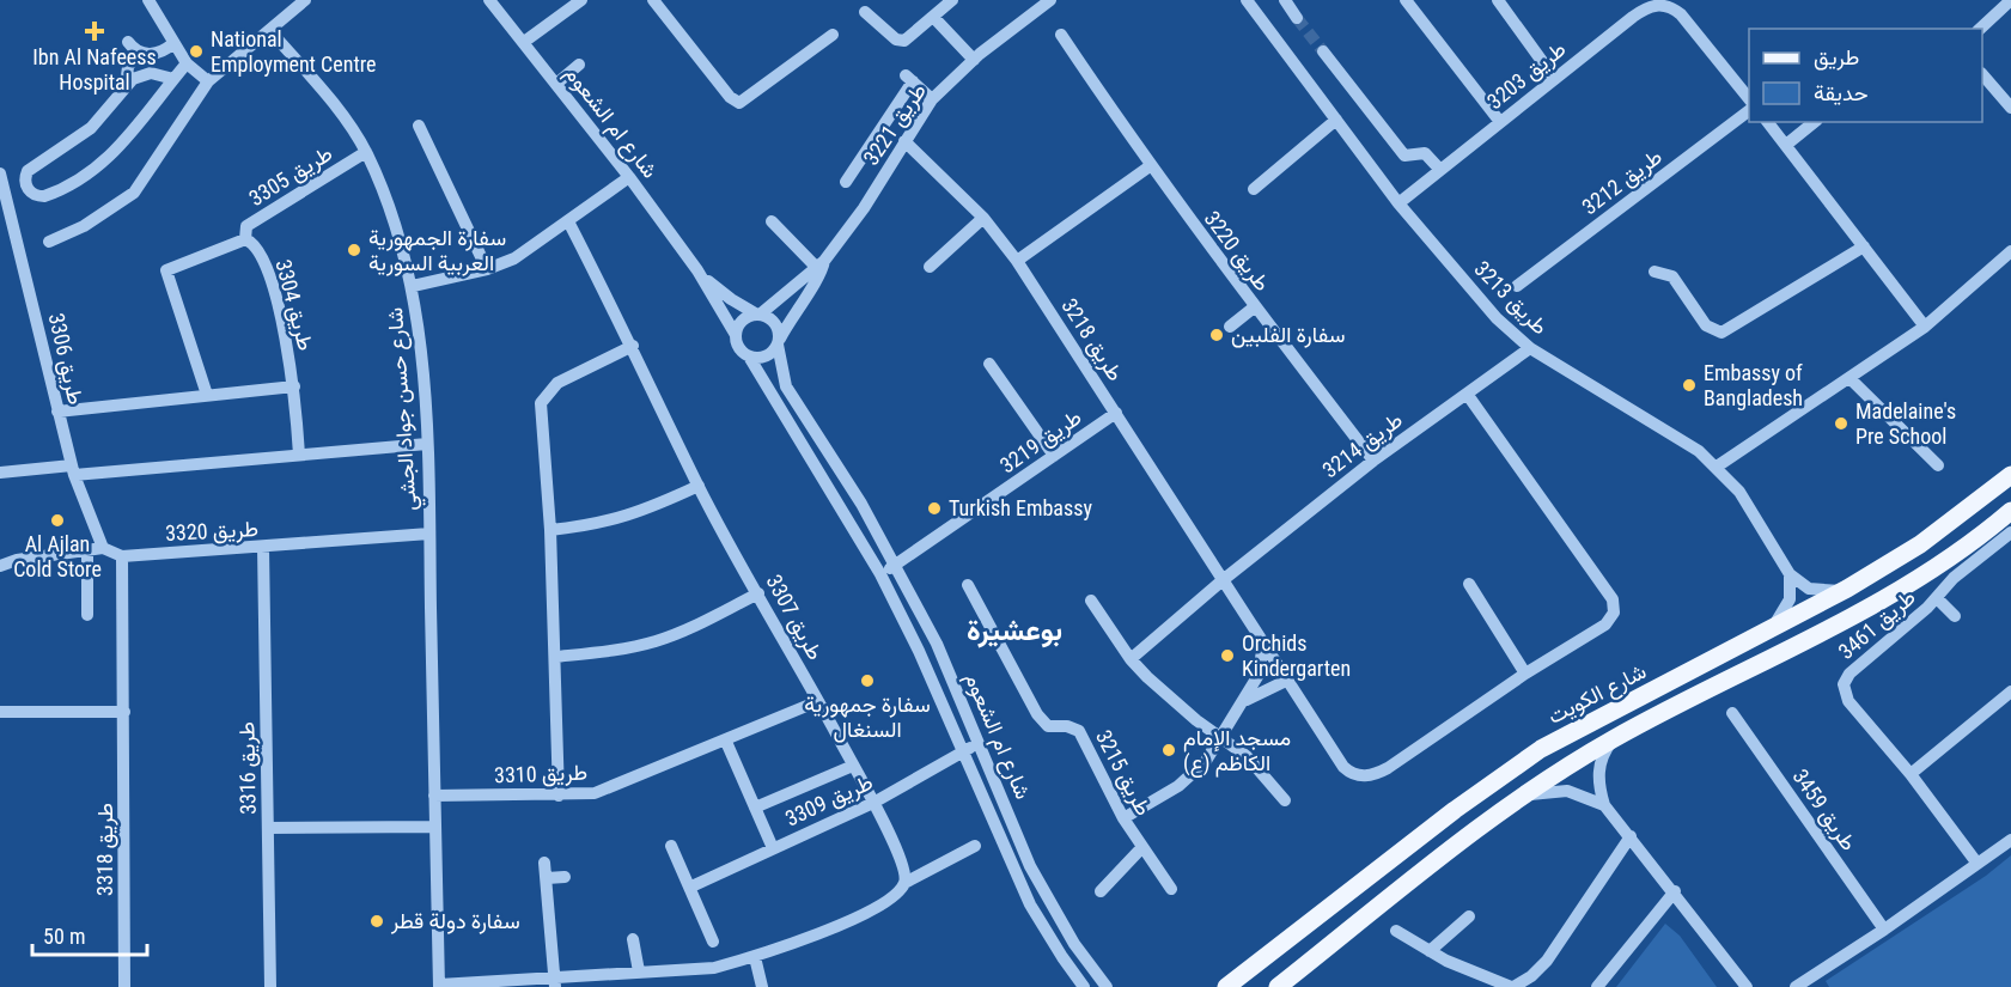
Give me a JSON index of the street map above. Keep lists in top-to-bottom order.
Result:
{
  "streets": {
    "main road": ["شارع الكويت"],
    "street": [
      "طريق 3203",
      "شارع ام الشعوم",
      "طريق 3221",
      "طريق 3305",
      "طريق 3212",
      "طريق 3220",
      "طريق 3213",
      "طريق 3304",
      "طريق 3218",
      "طريق 3306",
      "شارع حسن جواد الجشي",
      "طريق 3219",
      "طريق 3214",
      "طريق 3320",
      "طريق 3307",
      "طريق 3461",
      "طريق 3316",
      "طريق 3215",
      "طريق 3310",
      "طريق 3309",
      "طريق 3459",
      "طريق 3318"
    ]
  },
  "crossings": [
    ["طريق 3203", "طريق 3213"],
    ["شارع ام الشعوم", "طريق 3221"],
    ["شارع ام الشعوم", "طريق 3219"],
    ["شارع ام الشعوم", "طريق 3309"],
    ["طريق 3221", "طريق 3218"],
    ["طريق 3305", "طريق 3304"],
    ["طريق 3305", "شارع حسن جواد الجشي"],
    ["طريق 3220", "طريق 3214"],
    ["طريق 3213", "طريق 3214"],
    ["طريق 3218", "طريق 3219"],
    ["طريق 3218", "طريق 3214"],
    ["طريق 3306", "طريق 3320"],
    ["شارع حسن جواد الجشي", "طريق 3320"],
    ["شارع حسن جواد الجشي", "طريق 3310"],
    ["طريق 3320", "طريق 3316"],
    ["طريق 3320", "طريق 3318"],
    ["طريق 3307", "طريق 3310"],
    ["طريق 3307", "طريق 3309"]
  ],
  "districts": ["بوعشيرة"],
  "places": {
    "health": ["Ibn Al Nafeess Hospital"],
    "other": [
      "National Employment Centre",
      "سفارة الجمهورية العربية السورية",
      "سفارة الفلبين",
      "Embassy of Bangladesh",
      "Madelaine's Pre School",
      "Turkish Embassy",
      "Al Ajlan Cold Store",
      "Orchids Kindergarten",
      "سفارة جمهورية السنغال",
      "مسجد الإمام الكاظم (ع)",
      "سفارة دولة قطر"
    ]
  },
  "legend": ["طريق", "حديقة"],
  "scale_bar": "50 m"
}
